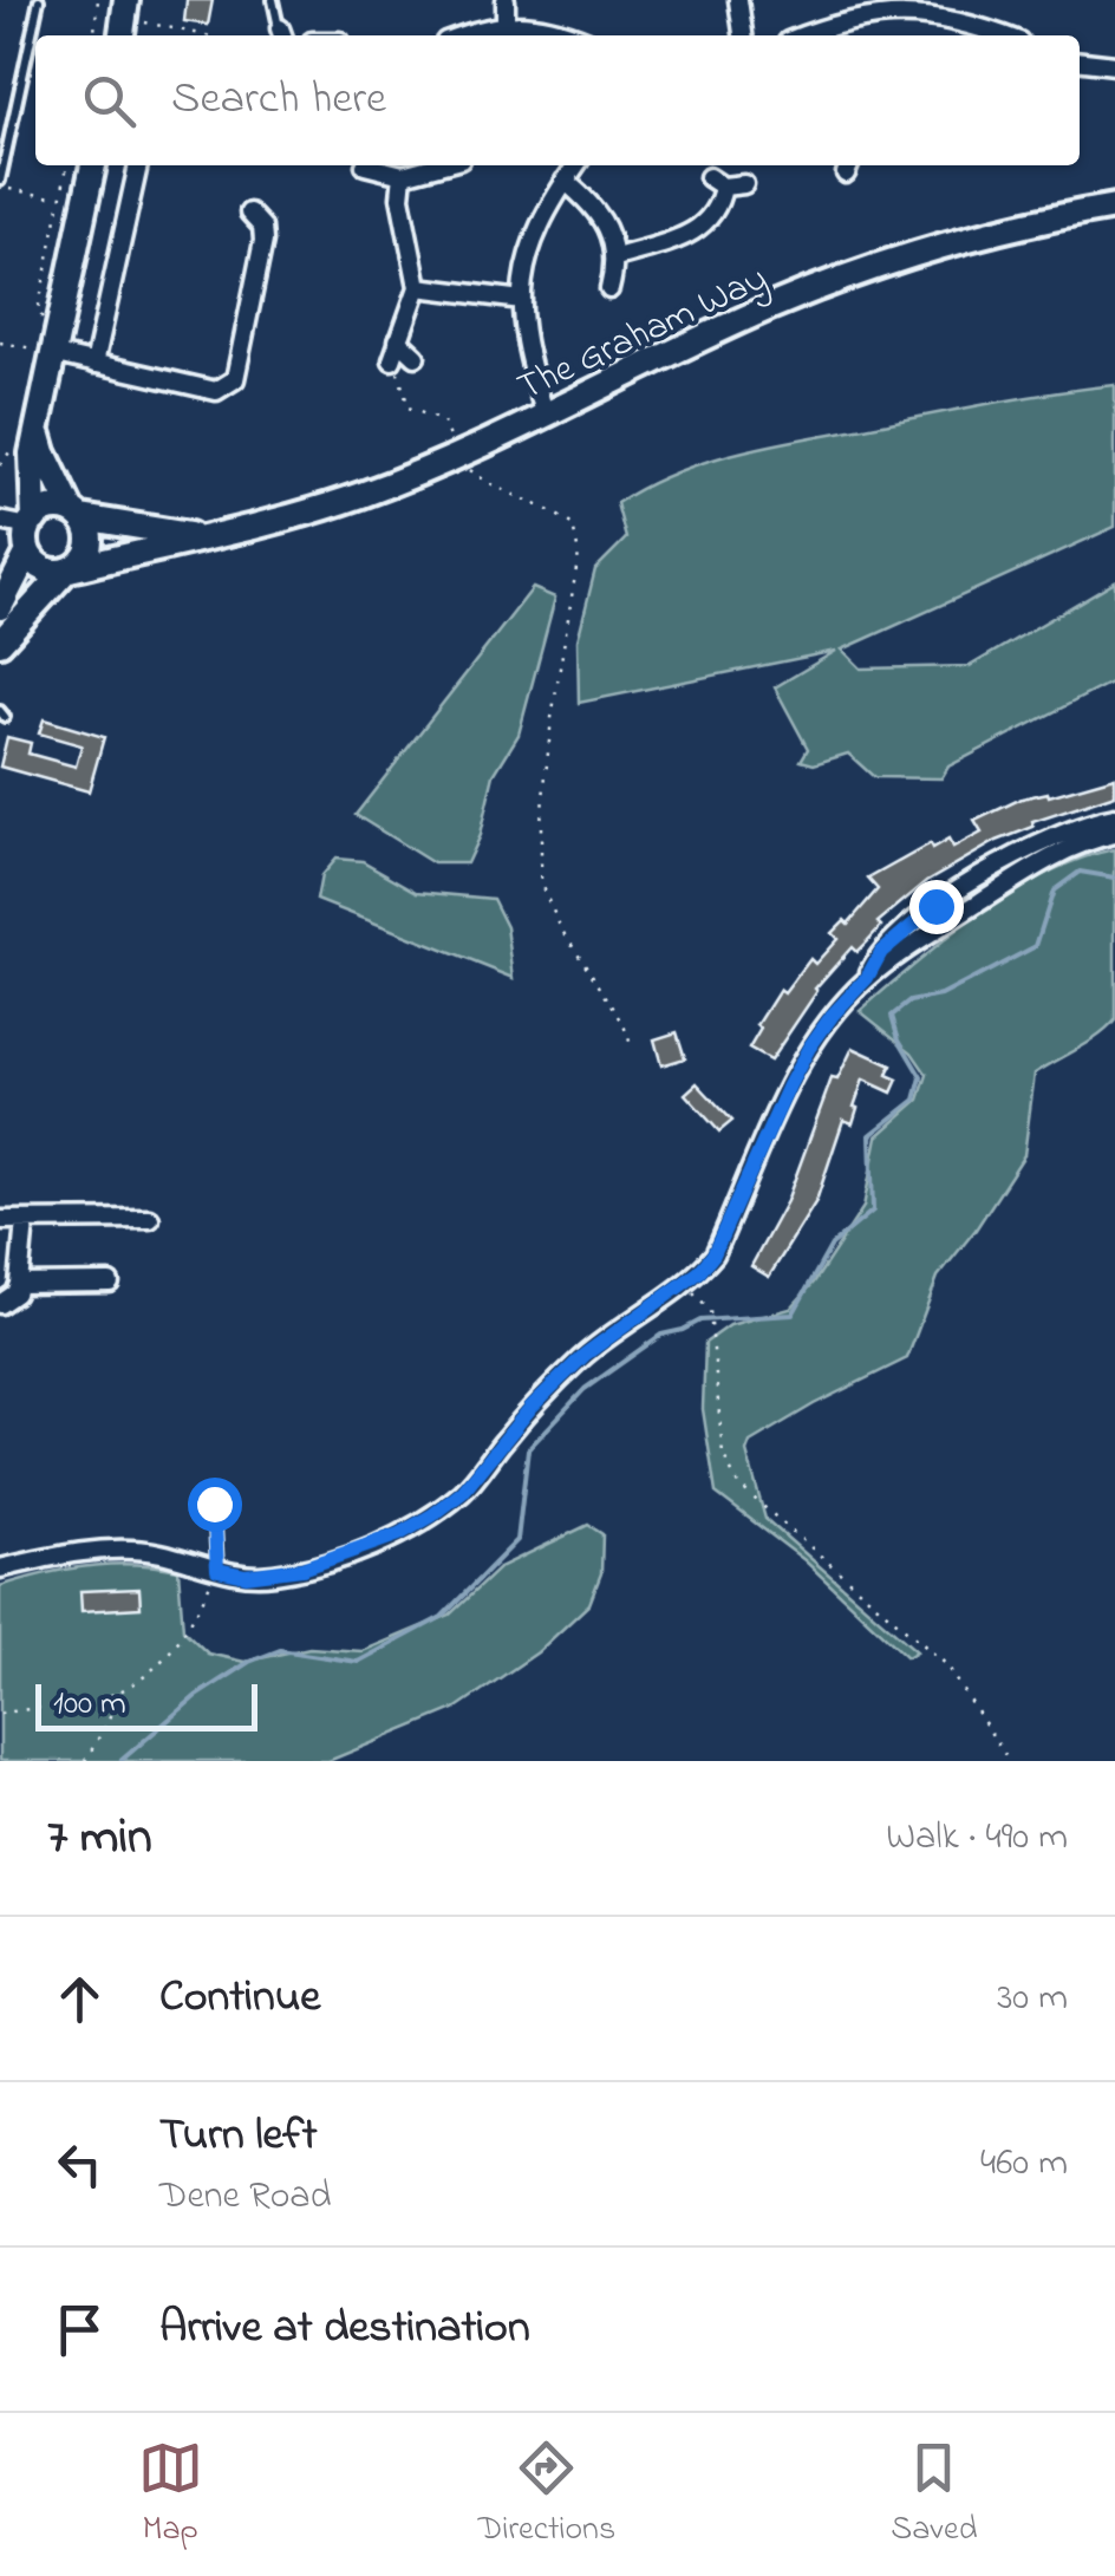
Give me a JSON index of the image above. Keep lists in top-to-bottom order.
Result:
{
  "streets": {
    "main road": ["The Graham Way"]
  },
  "scale_bar": "100 m",
  "page": {
    "search": "Search here",
    "scale": "100 m",
    "heading": ["7 min", "Walk · 490 m"],
    "list": [
      ["Continue", "30 m"],
      ["Turn left", "Dene Road", "460 m"],
      "Arrive at destination"
    ],
    "nav": ["Map", "Directions", "Saved"]
  }
}
